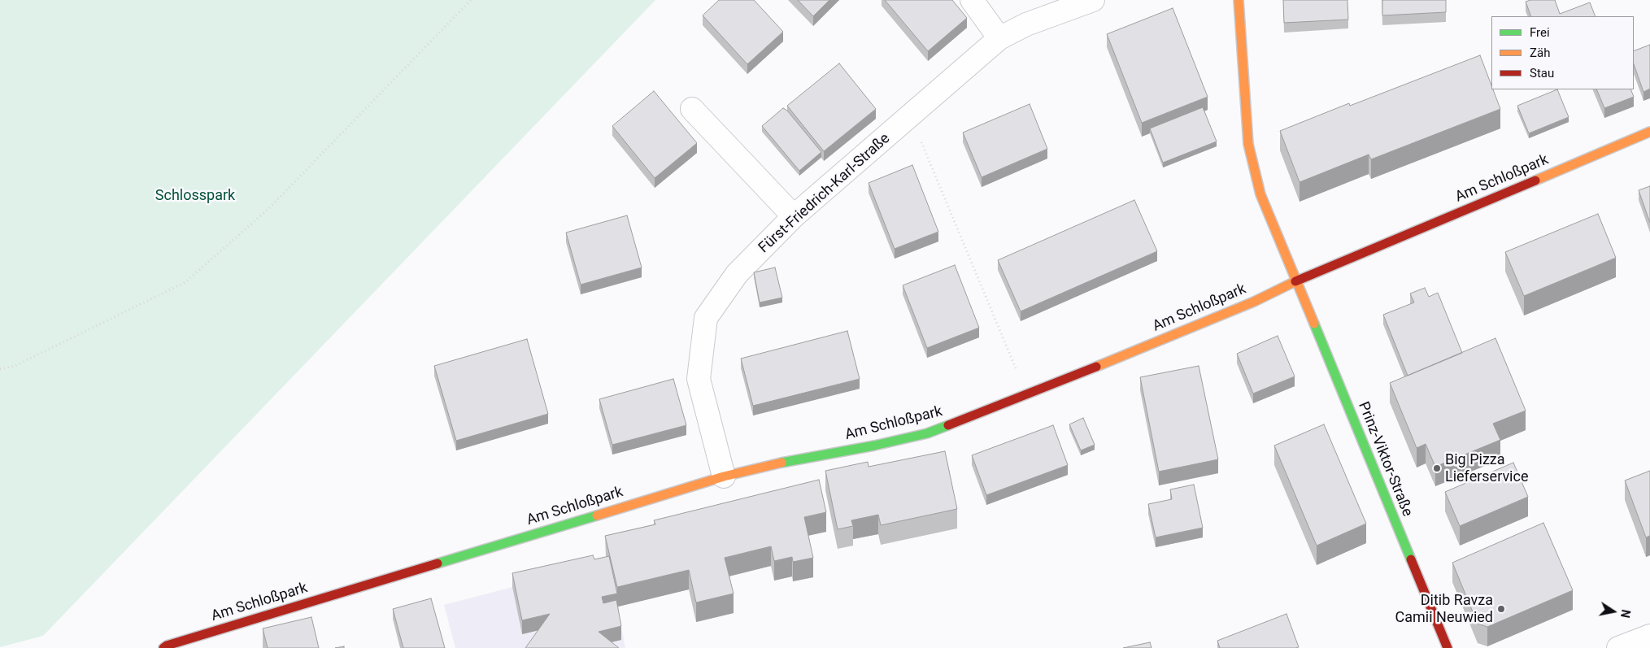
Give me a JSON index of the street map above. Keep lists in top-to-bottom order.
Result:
{
  "streets": {
    "street": ["Am Schloßpark", "Fürst-Friedrich-Karl-Straße", "Prinz-Viktor-Straße"]
  },
  "crossings": [
    ["Am Schloßpark", "Fürst-Friedrich-Karl-Straße"],
    ["Am Schloßpark", "Prinz-Viktor-Straße"]
  ],
  "parks": ["Schlosspark"],
  "places": ["Big Pizza Lieferservice", "Ditib Ravza Camii Neuwied"],
  "legend": ["Frei", "Zäh", "Stau"],
  "north": "right"
}
